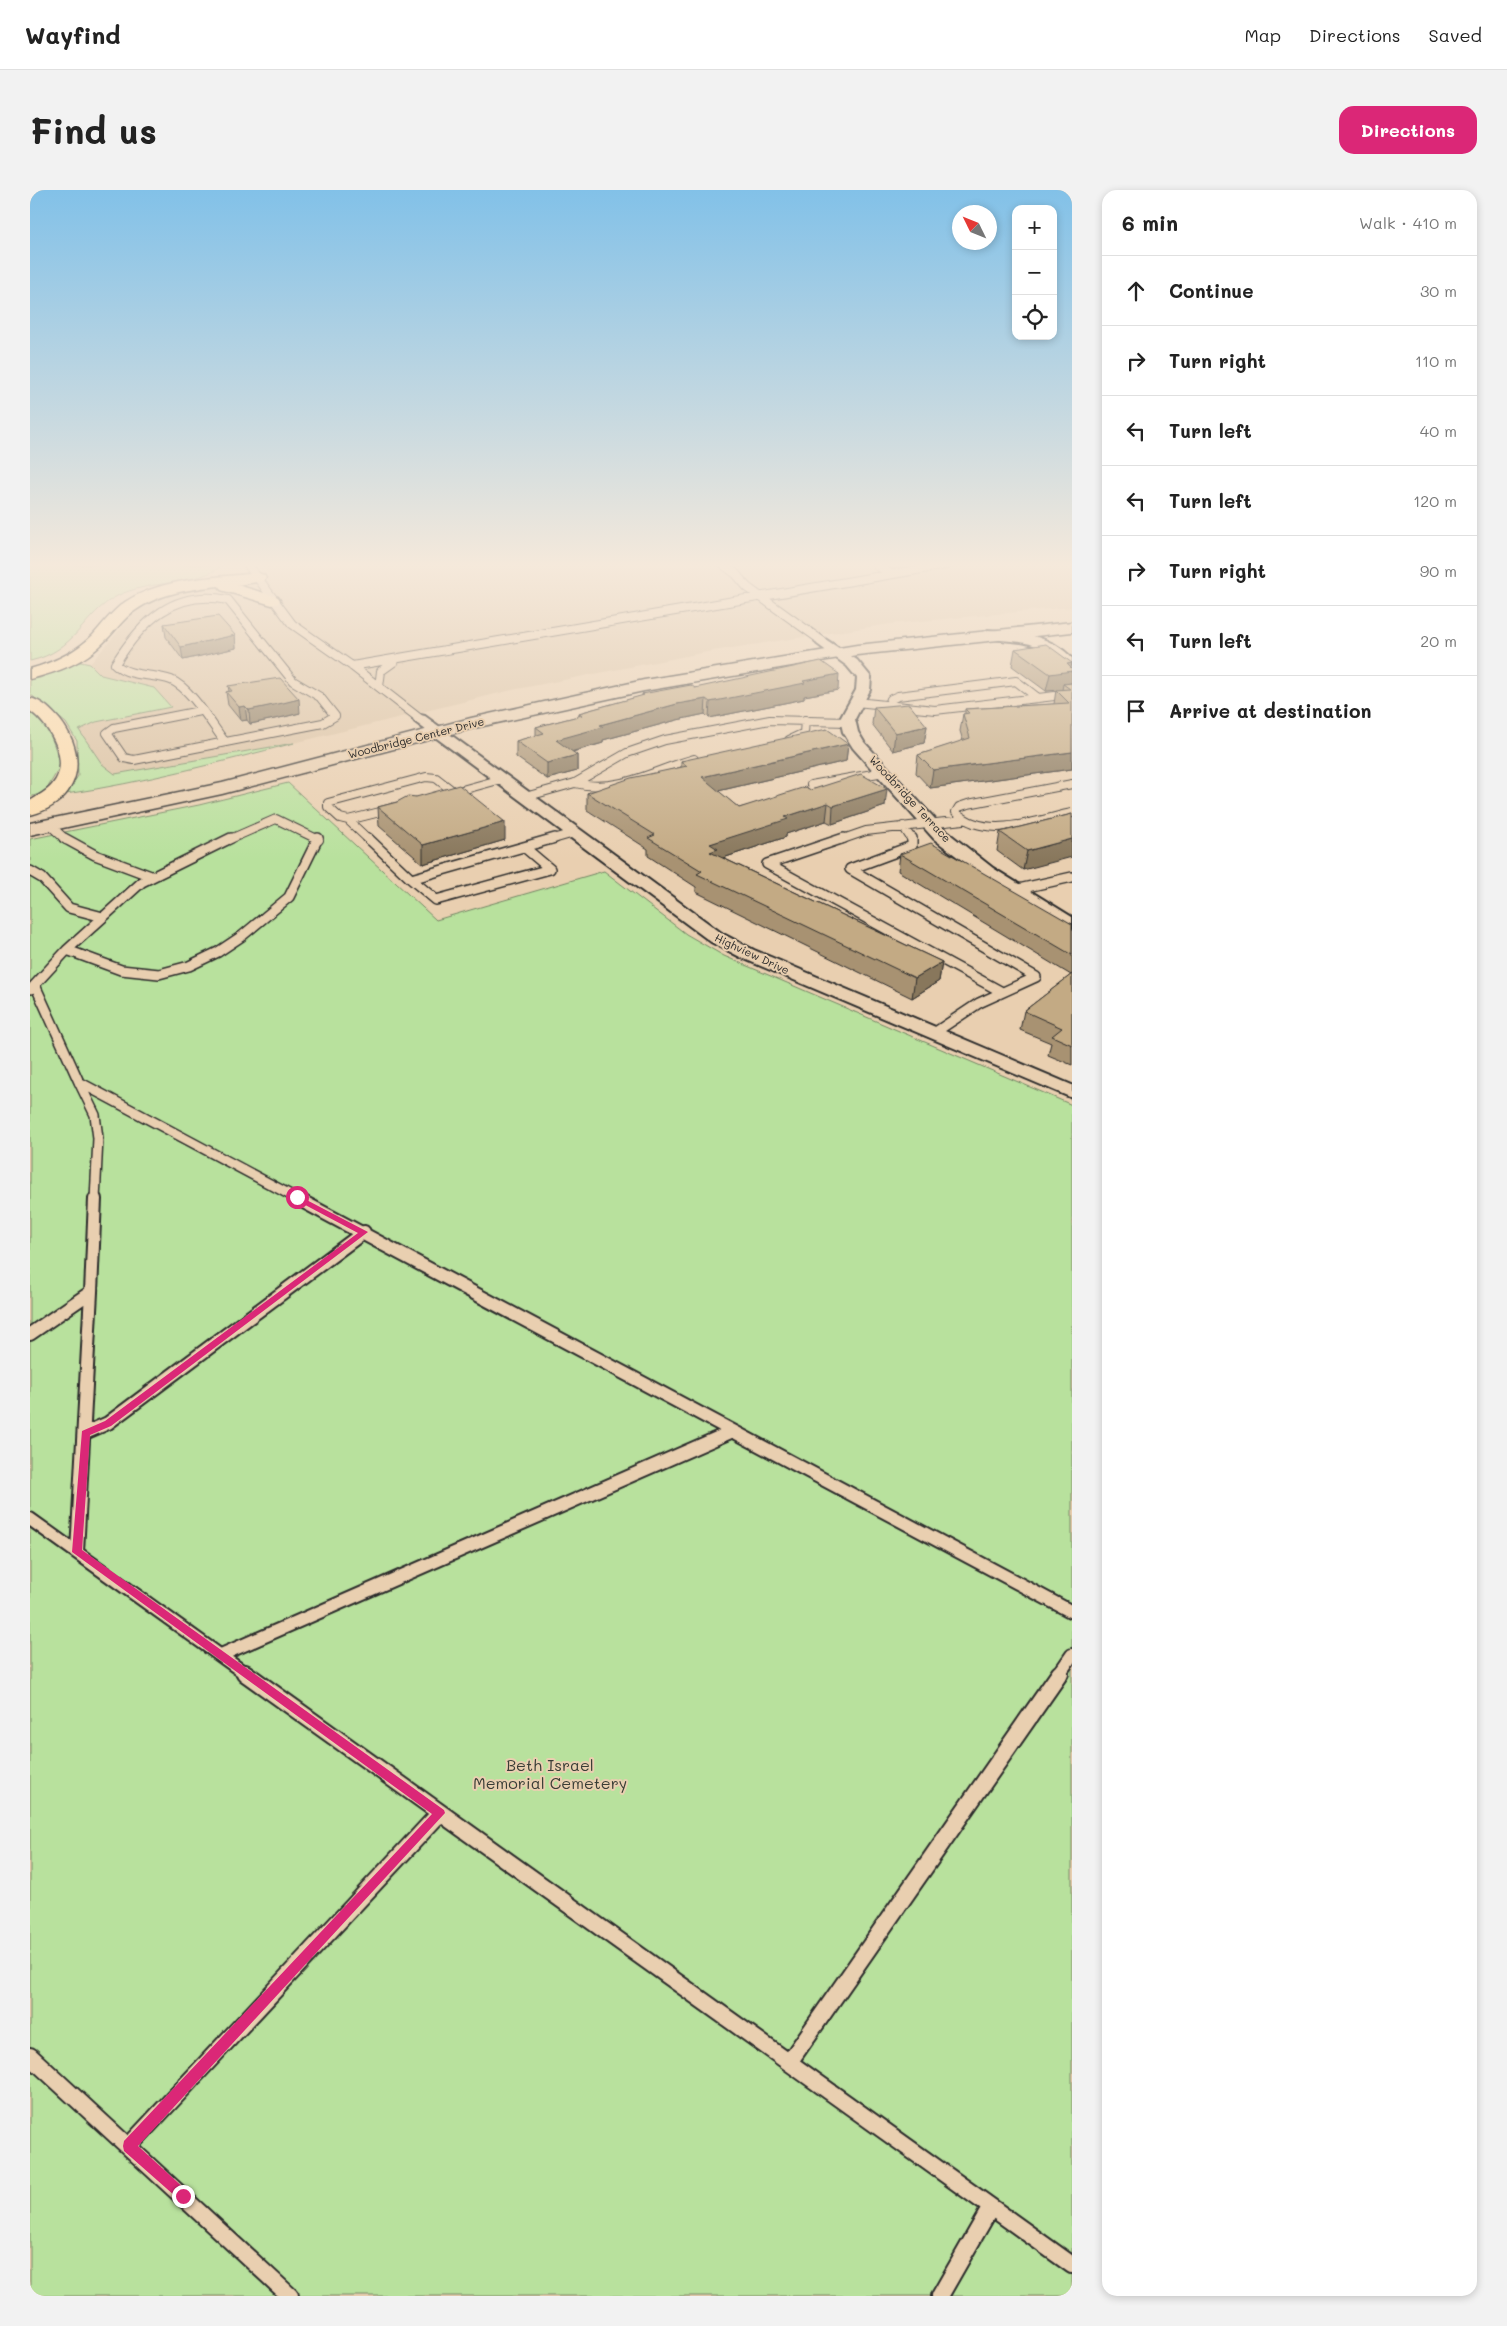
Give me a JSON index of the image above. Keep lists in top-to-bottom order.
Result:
{
  "streets": {
    "street": ["Woodbridge Center Drive", "Woodbridge Terrace", "Highview Drive"]
  },
  "crossings": [
    ["Woodbridge Center Drive", "Highview Drive"]
  ],
  "parks": ["Beth Israel Memorial Cemetery"],
  "north": "top left",
  "page": {
    "header": "Wayfind",
    "nav": ["Map", "Directions", "Saved"],
    "buttons": "Directions",
    "title": "Find us",
    "heading": ["6 min", "Walk · 410 m"],
    "map_buttons": ["+", "−"],
    "list": [
      ["Continue", "30 m"],
      ["Turn right", "110 m"],
      ["Turn left", "40 m"],
      ["Turn left", "120 m"],
      ["Turn right", "90 m"],
      ["Turn left", "20 m"],
      "Arrive at destination"
    ]
  }
}
